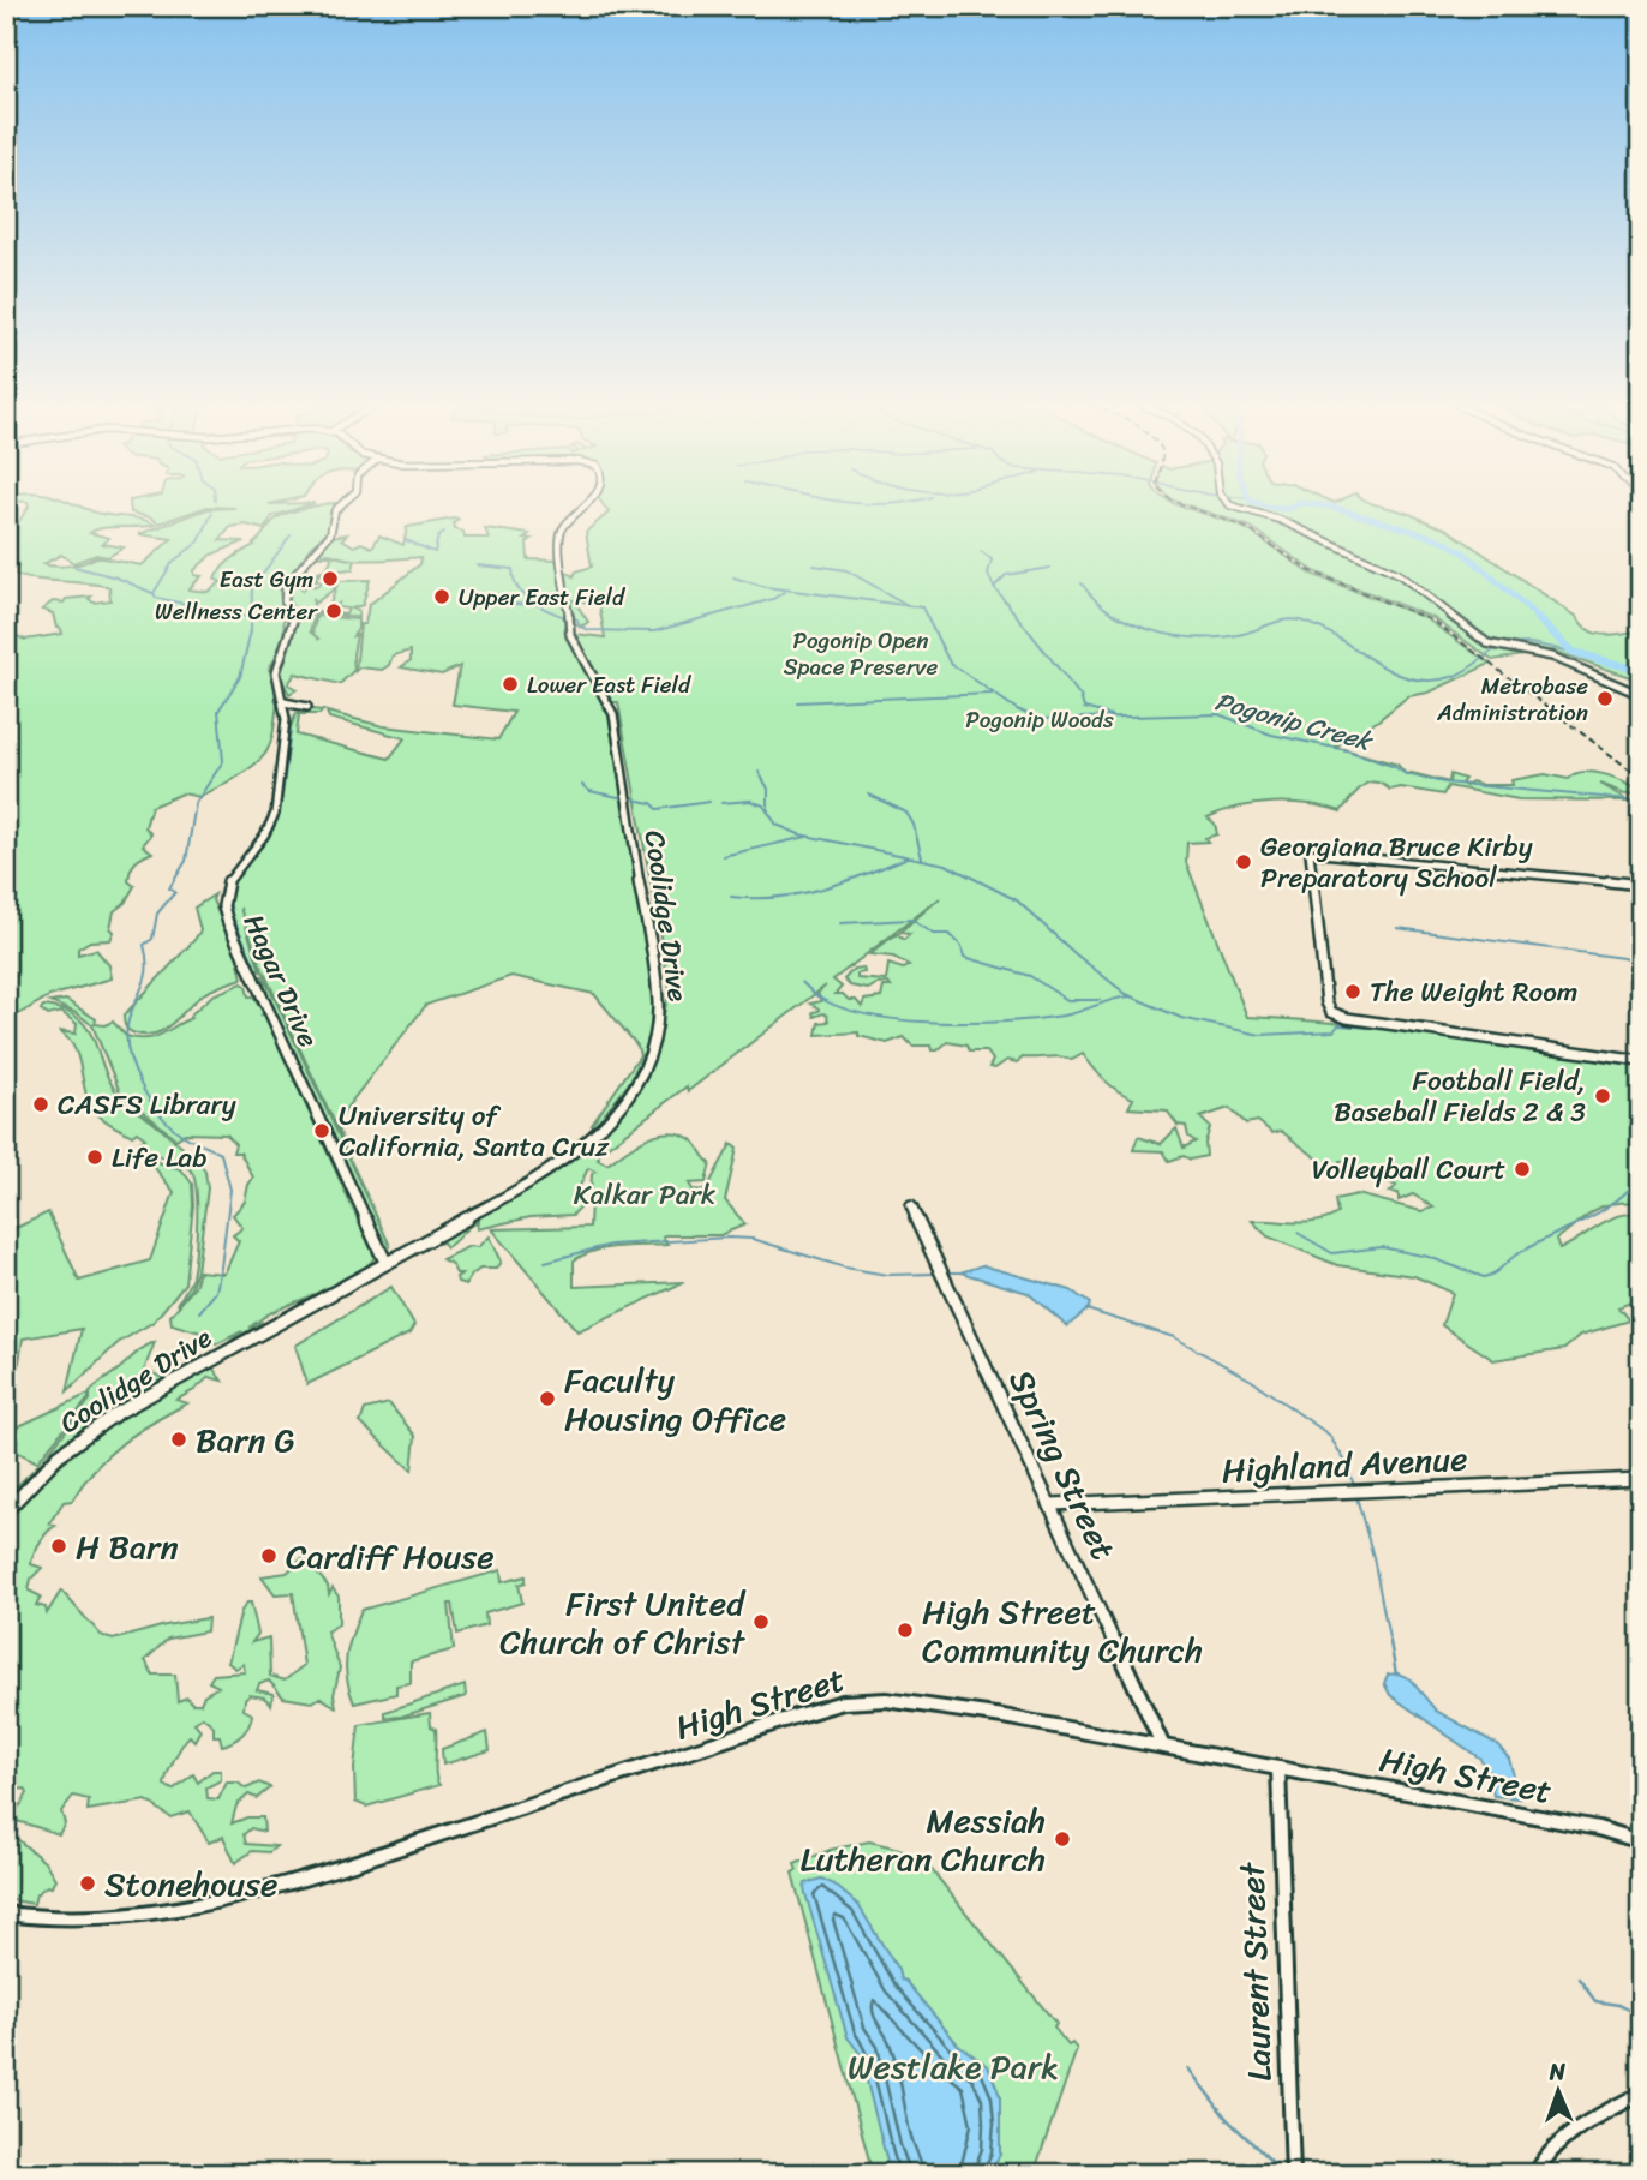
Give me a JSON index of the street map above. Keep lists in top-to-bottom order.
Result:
{
  "streets": {
    "main road": [
      "Coolidge Drive",
      "Hagar Drive",
      "Spring Street",
      "Highland Avenue",
      "High Street",
      "Laurent Street"
    ]
  },
  "crossings": [
    ["Coolidge Drive", "Hagar Drive"],
    ["Spring Street", "Highland Avenue"],
    ["Spring Street", "High Street"],
    ["High Street", "Laurent Street"]
  ],
  "water": ["Pogonip Creek"],
  "parks": [
    "Pogonip Open Space Preserve",
    "Pogonip Woods",
    "Kalkar Park",
    "Westlake Park"
  ],
  "places": [
    "East Gym",
    "Upper East Field",
    "Wellness Center",
    "Lower East Field",
    "Metrobase Administration",
    "Georgiana Bruce Kirby Preparatory School",
    "The Weight Room",
    "Football Field, Baseball Fields 2 & 3",
    "CASFS Library",
    "University of California, Santa Cruz",
    "Life Lab",
    "Volleyball Court",
    "Faculty Housing Office",
    "Barn G",
    "H Barn",
    "Cardiff House",
    "First United Church of Christ",
    "High Street Community Church",
    "Messiah Lutheran Church",
    "Stonehouse"
  ],
  "north": "top"
}
